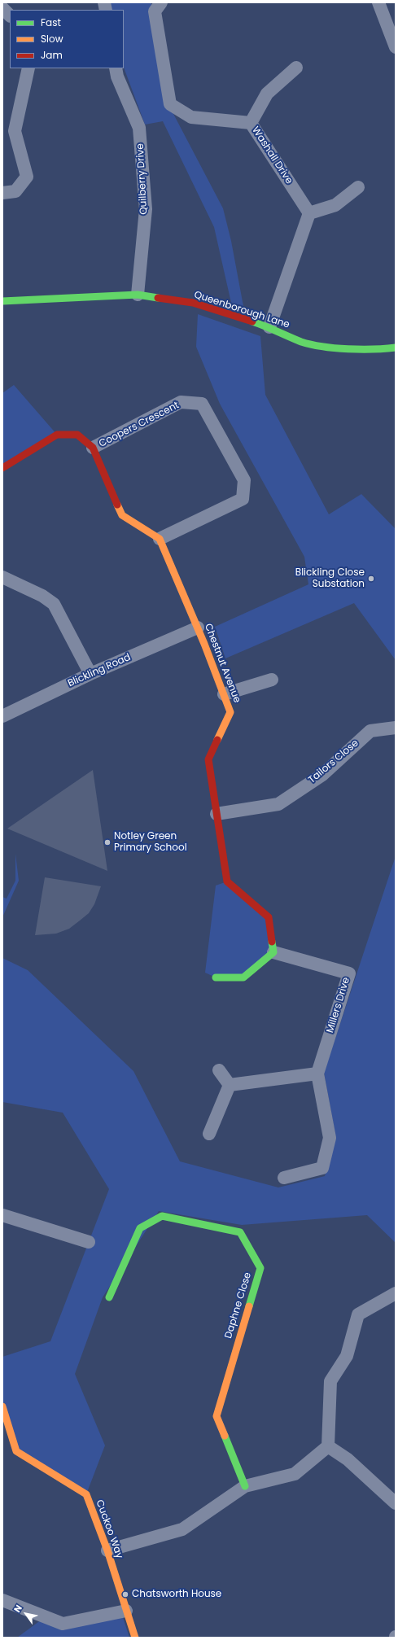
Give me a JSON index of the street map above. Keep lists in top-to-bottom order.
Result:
{
  "streets": {
    "street": [
      "Washall Drive",
      "Quilberry Drive",
      "Queenborough Lane",
      "Coopers Crescent",
      "Chestnut Avenue",
      "Blickling Road",
      "Tailors Close",
      "Millers Drive",
      "Daphne Close",
      "Cuckoo Way"
    ]
  },
  "crossings": [
    ["Quilberry Drive", "Queenborough Lane"],
    ["Coopers Crescent", "Chestnut Avenue"],
    ["Chestnut Avenue", "Blickling Road"],
    ["Chestnut Avenue", "Tailors Close"],
    ["Chestnut Avenue", "Millers Drive"]
  ],
  "places": ["Blickling Close Substation", "Notley Green Primary School", "Chatsworth House"],
  "legend": ["Fast", "Slow", "Jam"],
  "north": "top left"
}
